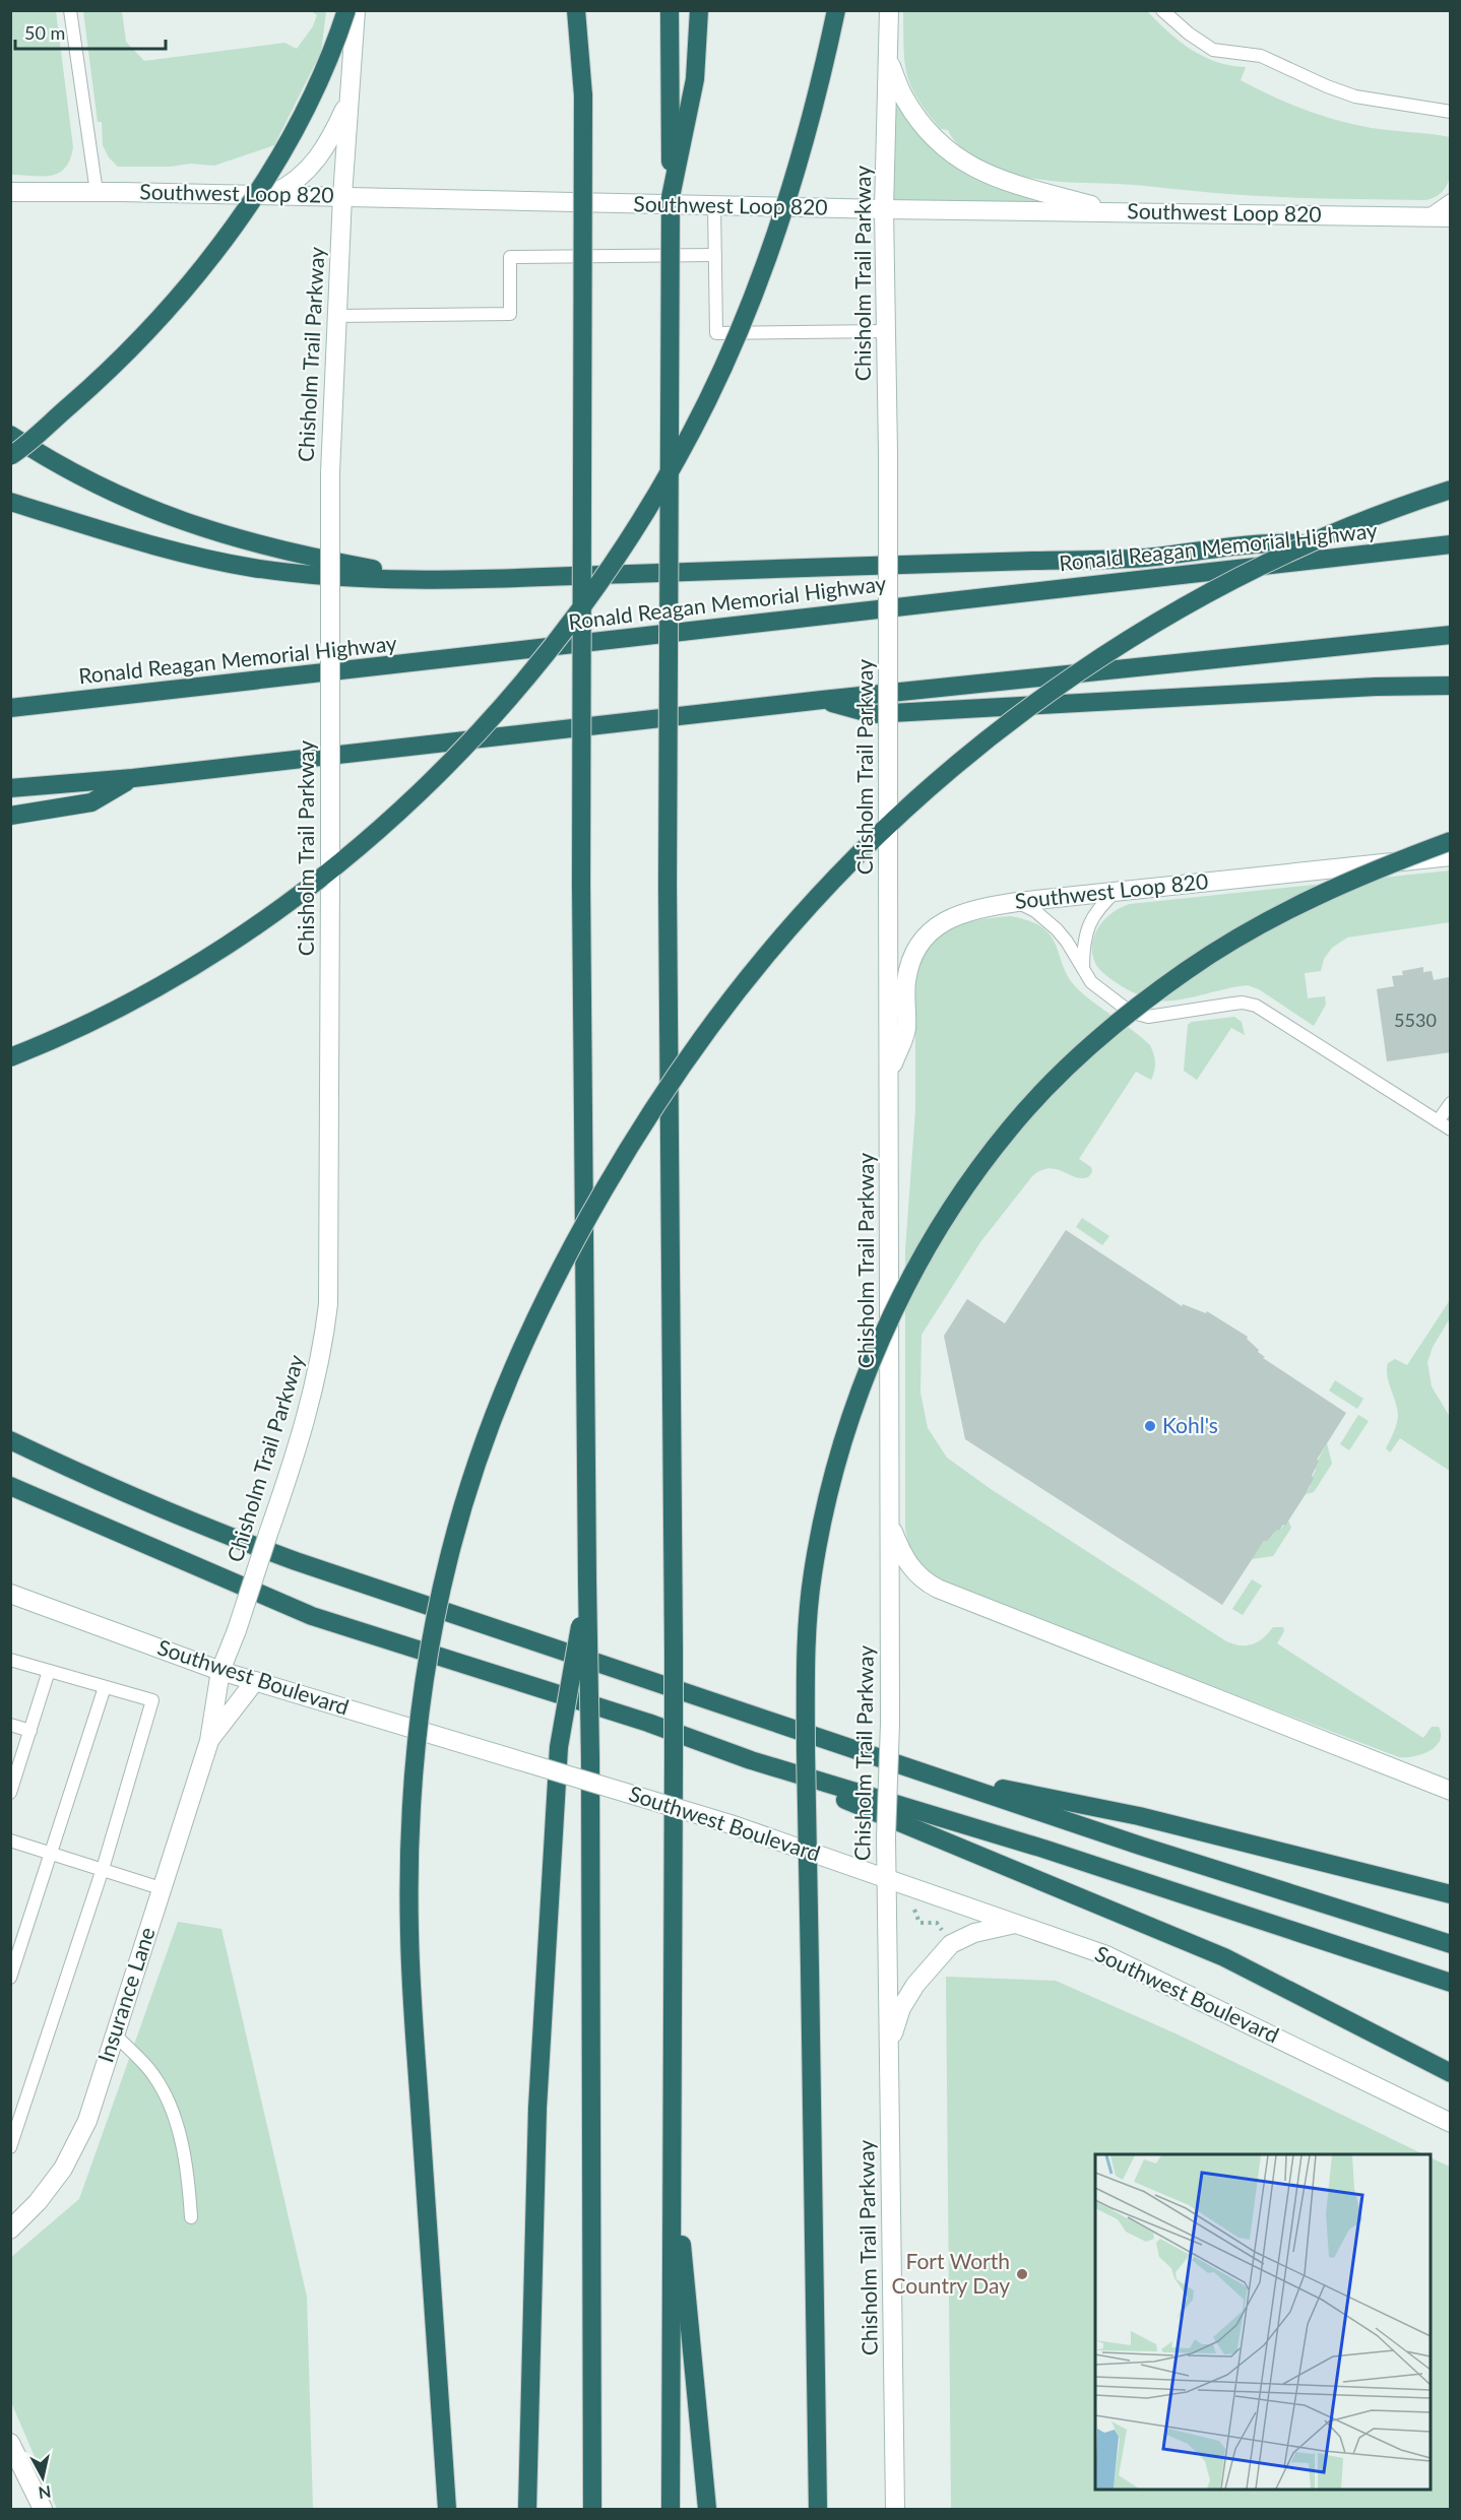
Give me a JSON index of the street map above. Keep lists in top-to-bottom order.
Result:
{
  "streets": {
    "highway": ["Ronald Reagan Memorial Highway"],
    "main road": [
      "Southwest Loop 820",
      "Chisholm Trail Parkway",
      "Southwest Boulevard",
      "Insurance Lane"
    ]
  },
  "crossings": [
    ["Southwest Loop 820", "Chisholm Trail Parkway"],
    ["Chisholm Trail Parkway", "Southwest Boulevard"],
    ["Chisholm Trail Parkway", "Insurance Lane"],
    ["Southwest Boulevard", "Insurance Lane"]
  ],
  "places": ["Kohl's", "Fort Worth Country Day"],
  "house_numbers": ["5530"],
  "scale_bar": "50 m",
  "north": "bottom"
}
